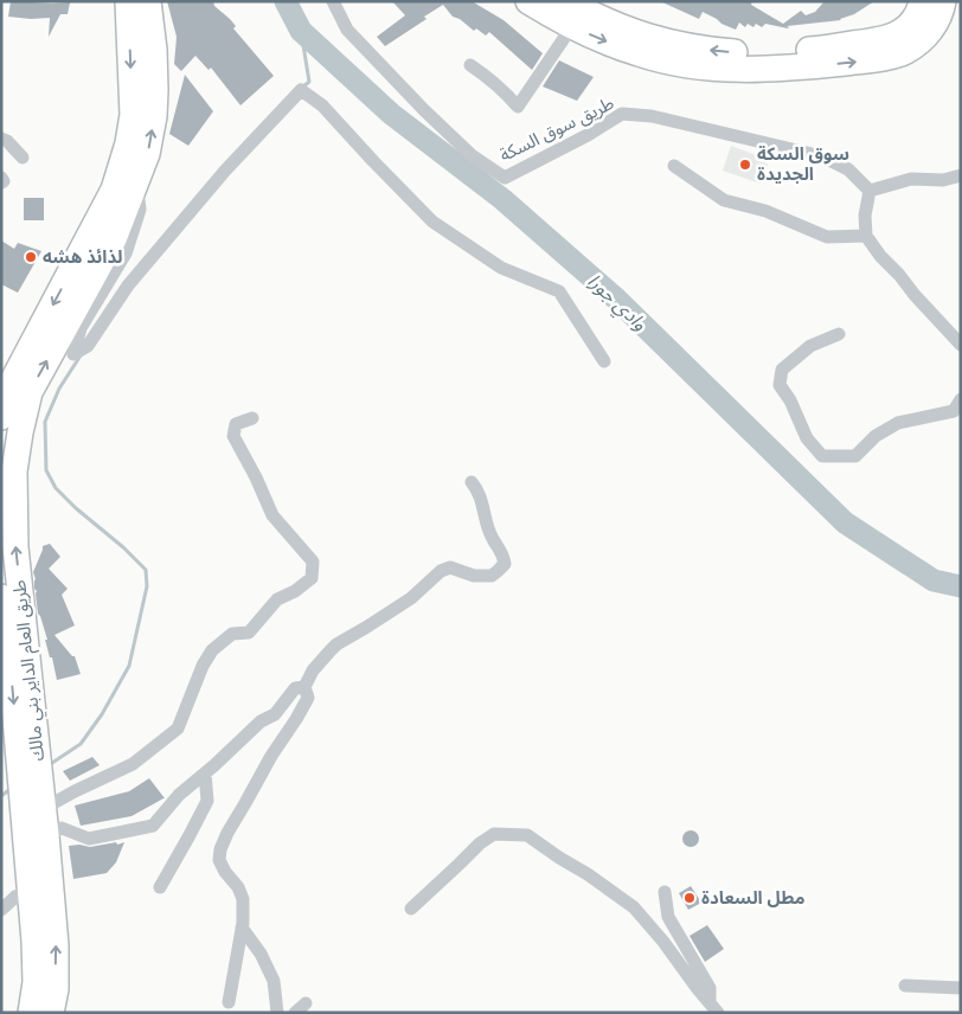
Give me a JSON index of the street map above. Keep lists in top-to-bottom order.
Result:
{
  "streets": {
    "highway": ["طريق العام الداير بني مالك"],
    "street": ["طريق سوق السكة"]
  },
  "water": ["وادي جورا"],
  "places": ["سوق السكة الجديدة", "لذائذ هشه", "مطل السعادة"]
}
